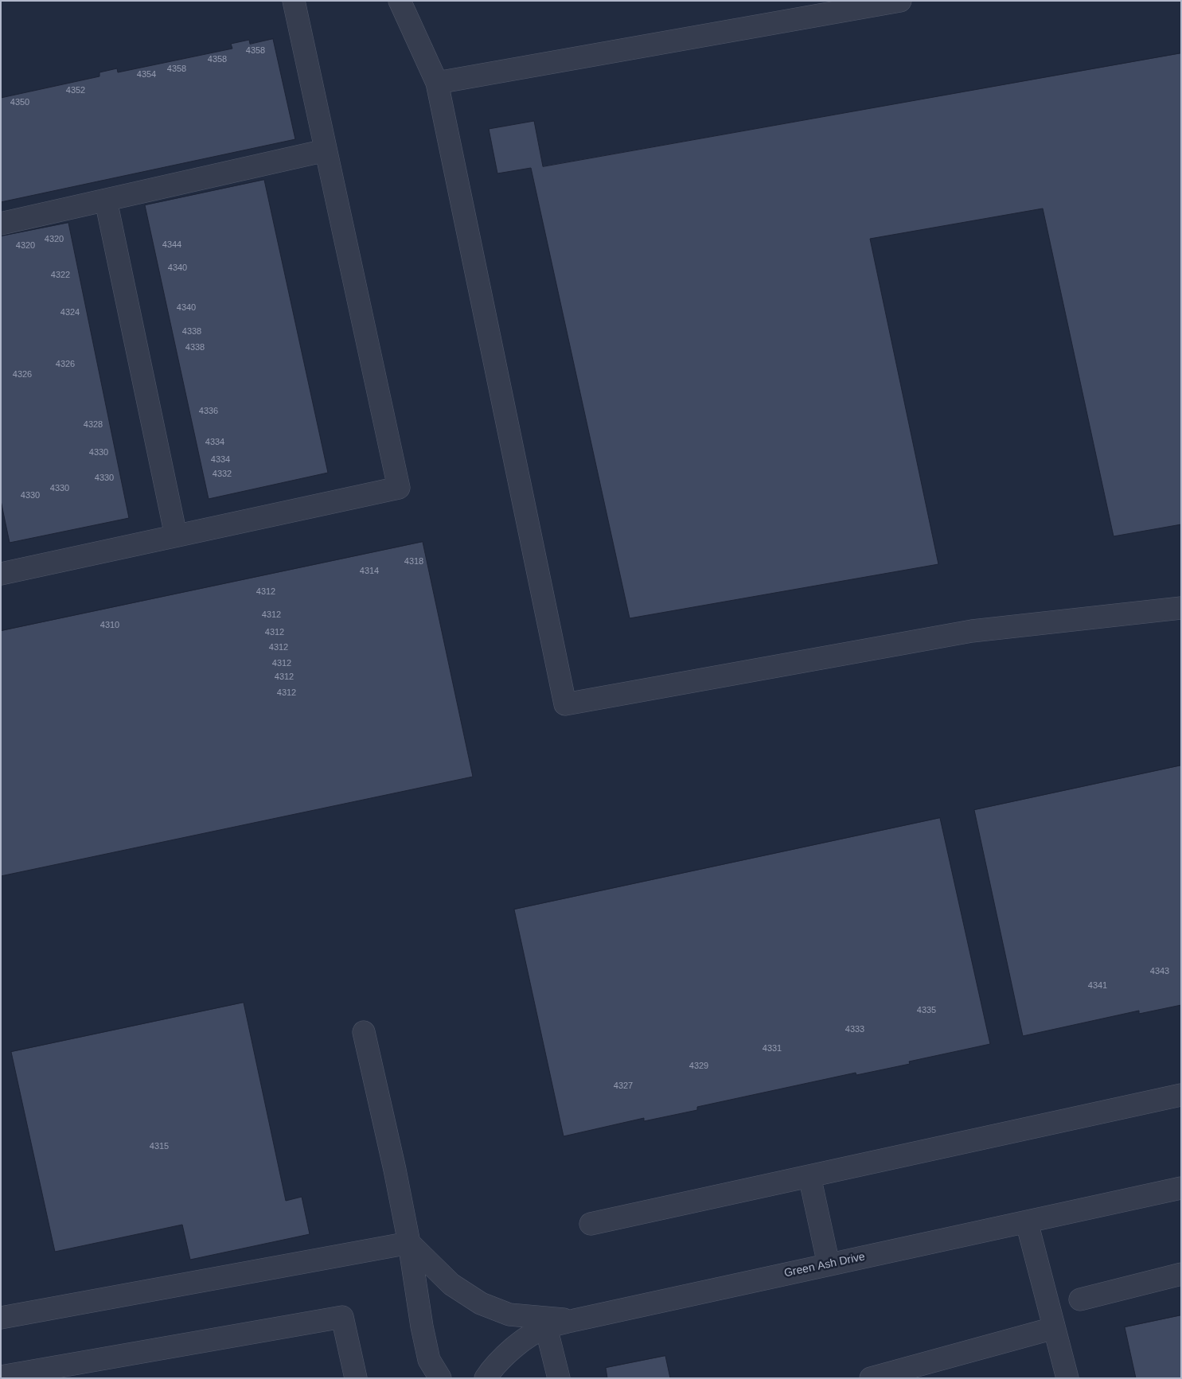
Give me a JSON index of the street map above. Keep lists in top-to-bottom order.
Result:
{
  "streets": {
    "street": ["Green Ash Drive"]
  },
  "house_numbers": [
    "4358",
    "4358",
    "4358",
    "4354",
    "4352",
    "4350",
    "4320",
    "4344",
    "4320",
    "4340",
    "4322",
    "4340",
    "4324",
    "4338",
    "4338",
    "4326",
    "4326",
    "4336",
    "4328",
    "4334",
    "4330",
    "4334",
    "4332",
    "4330",
    "4330",
    "4330",
    "4318",
    "4314",
    "4312",
    "4312",
    "4310",
    "4312",
    "4312",
    "4312",
    "4312",
    "4312",
    "4343",
    "4341",
    "4335",
    "4333",
    "4331",
    "4329",
    "4327",
    "4315"
  ]
}
